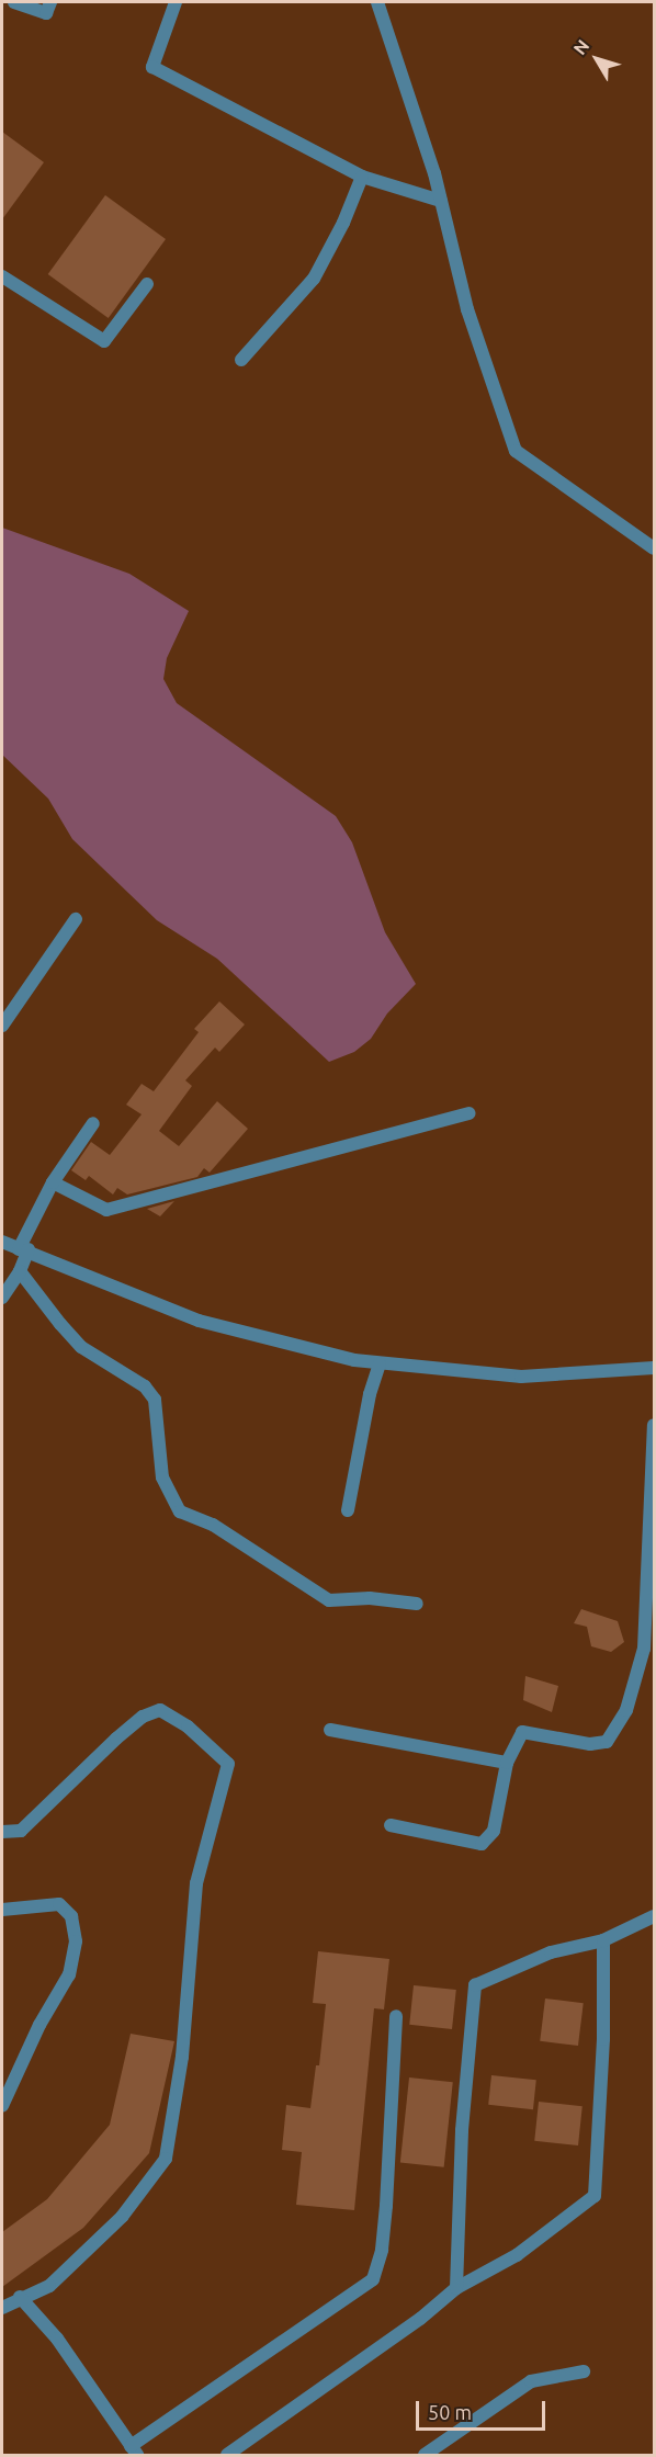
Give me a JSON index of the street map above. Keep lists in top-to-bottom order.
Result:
{
  "scale_bar": "50 m",
  "north": "top left"
}
